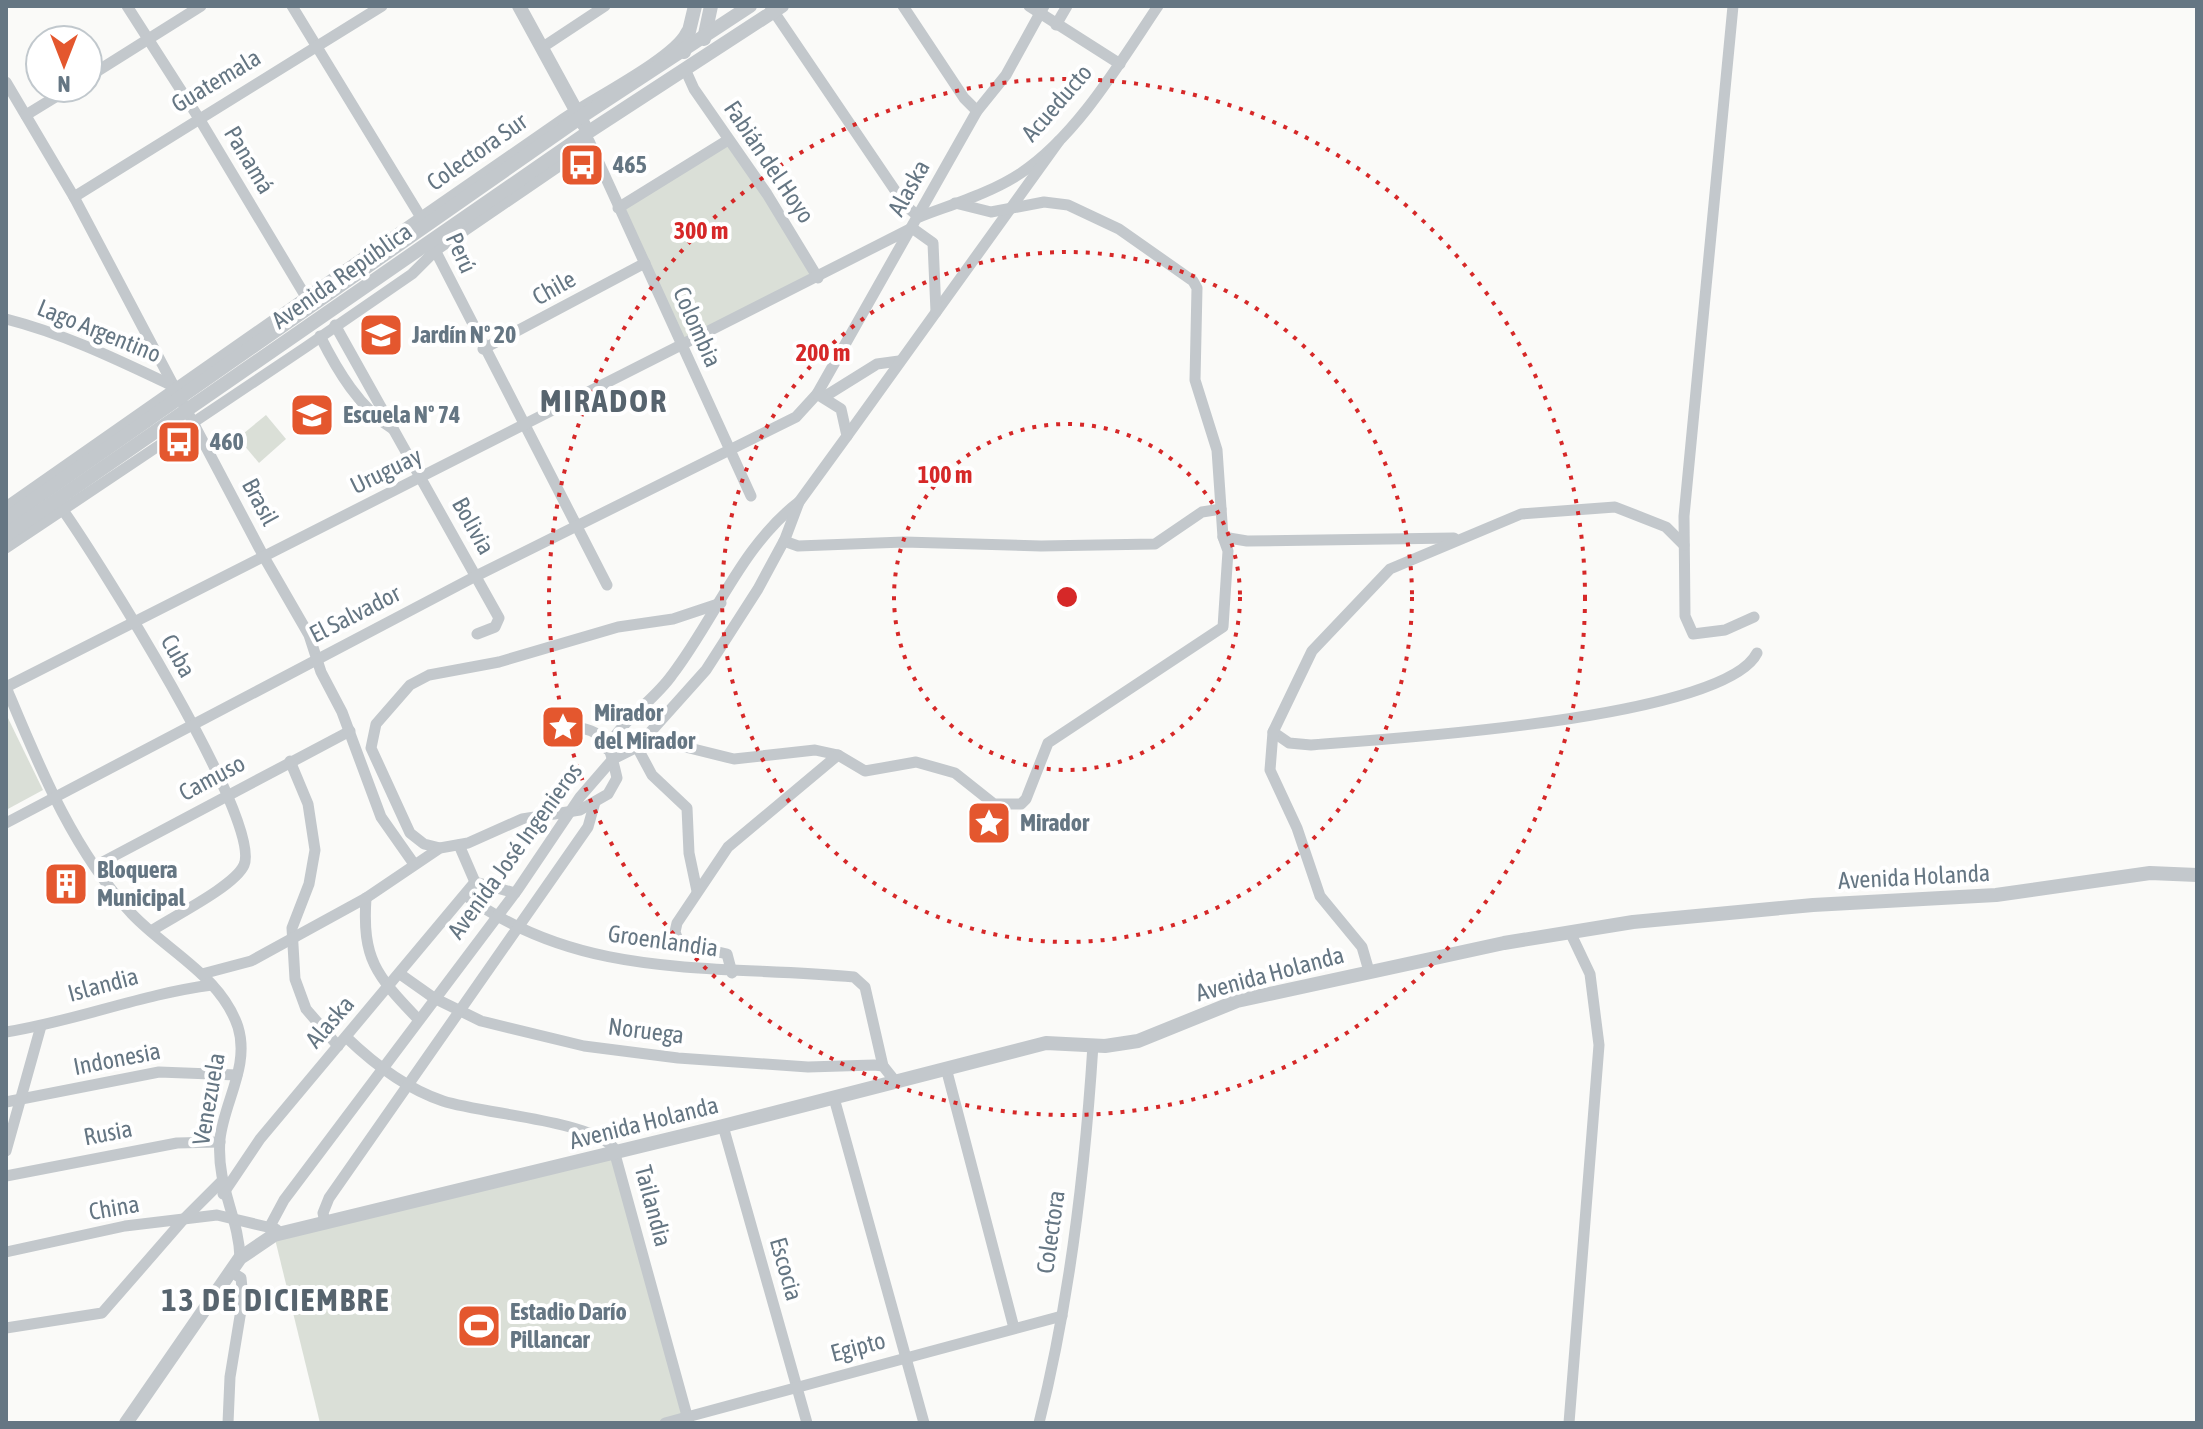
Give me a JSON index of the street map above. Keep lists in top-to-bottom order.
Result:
{
  "streets": {
    "street": [
      "Guatemala",
      "Acueducto",
      "Colectora Sur",
      "Panamá",
      "Fabián del Hoyo",
      "Alaska",
      "Perú",
      "Avenida República",
      "Chile",
      "Colombia",
      "Lago Argentino",
      "Uruguay",
      "Brasil",
      "Bolivia",
      "El Salvador",
      "Cuba",
      "Camuso",
      "Avenida José Ingenieros",
      "Avenida Holanda",
      "Groenlandia",
      "Islandia",
      "Noruega",
      "Indonesia",
      "Venezuela",
      "Rusia",
      "Tailandia",
      "China",
      "Colectora",
      "Escocia",
      "Egipto"
    ]
  },
  "crossings": [
    ["Guatemala", "Panamá"],
    ["Guatemala", "Perú"],
    ["Guatemala", "Brasil"],
    ["Acueducto", "Alaska"],
    ["Acueducto", "Avenida José Ingenieros"],
    ["Colectora Sur", "Panamá"],
    ["Colectora Sur", "Perú"],
    ["Colectora Sur", "Avenida República"],
    ["Colectora Sur", "Lago Argentino"],
    ["Colectora Sur", "Brasil"],
    ["Fabián del Hoyo", "Avenida República"],
    ["Fabián del Hoyo", "Uruguay"],
    ["Alaska", "Uruguay"],
    ["Alaska", "El Salvador"],
    ["Alaska", "Groenlandia"],
    ["Alaska", "Noruega"],
    ["Alaska", "Venezuela"],
    ["Alaska", "Tailandia"],
    ["Perú", "Avenida República"],
    ["Perú", "Chile"],
    ["Perú", "Uruguay"],
    ["Perú", "El Salvador"],
    ["Avenida República", "Colombia"],
    ["Avenida República", "Lago Argentino"],
    ["Avenida República", "Brasil"],
    ["Avenida República", "Cuba"],
    ["Chile", "Colombia"],
    ["Colombia", "Uruguay"],
    ["Colombia", "El Salvador"],
    ["Lago Argentino", "Brasil"],
    ["Uruguay", "Brasil"],
    ["Uruguay", "Bolivia"],
    ["Uruguay", "Cuba"],
    ["Uruguay", "Venezuela"],
    ["Brasil", "El Salvador"],
    ["Brasil", "Camuso"],
    ["Bolivia", "El Salvador"],
    ["El Salvador", "Cuba"],
    ["El Salvador", "Venezuela"],
    ["Cuba", "Camuso"],
    ["Cuba", "Venezuela"],
    ["Camuso", "Venezuela"],
    ["Camuso", "Tailandia"],
    ["Avenida José Ingenieros", "Groenlandia"],
    ["Avenida José Ingenieros", "Noruega"],
    ["Avenida José Ingenieros", "Tailandia"],
    ["Avenida José Ingenieros", "China"],
    ["Avenida Holanda", "Venezuela"],
    ["Avenida Holanda", "Tailandia"],
    ["Avenida Holanda", "China"],
    ["Avenida Holanda", "Colectora"],
    ["Avenida Holanda", "Escocia"],
    ["Groenlandia", "Noruega"],
    ["Islandia", "Venezuela"],
    ["Indonesia", "Venezuela"],
    ["Venezuela", "Rusia"],
    ["Venezuela", "China"],
    ["Tailandia", "Egipto"],
    ["Colectora", "Egipto"],
    ["Escocia", "Egipto"]
  ],
  "districts": ["MIRADOR", "13 DE DICIEMBRE"],
  "places": {
    "bus stop": ["465", "460"],
    "school or university": ["Jardín Nº 20", "Escuela Nº 74"],
    "place": ["Mirador del Mirador", "Mirador"],
    "building": ["Bloquera Municipal"],
    "sports": ["Estadio Darío Pillancar"]
  },
  "north": "bottom",
  "rings": ["300 m", "200 m", "100 m"]
}
